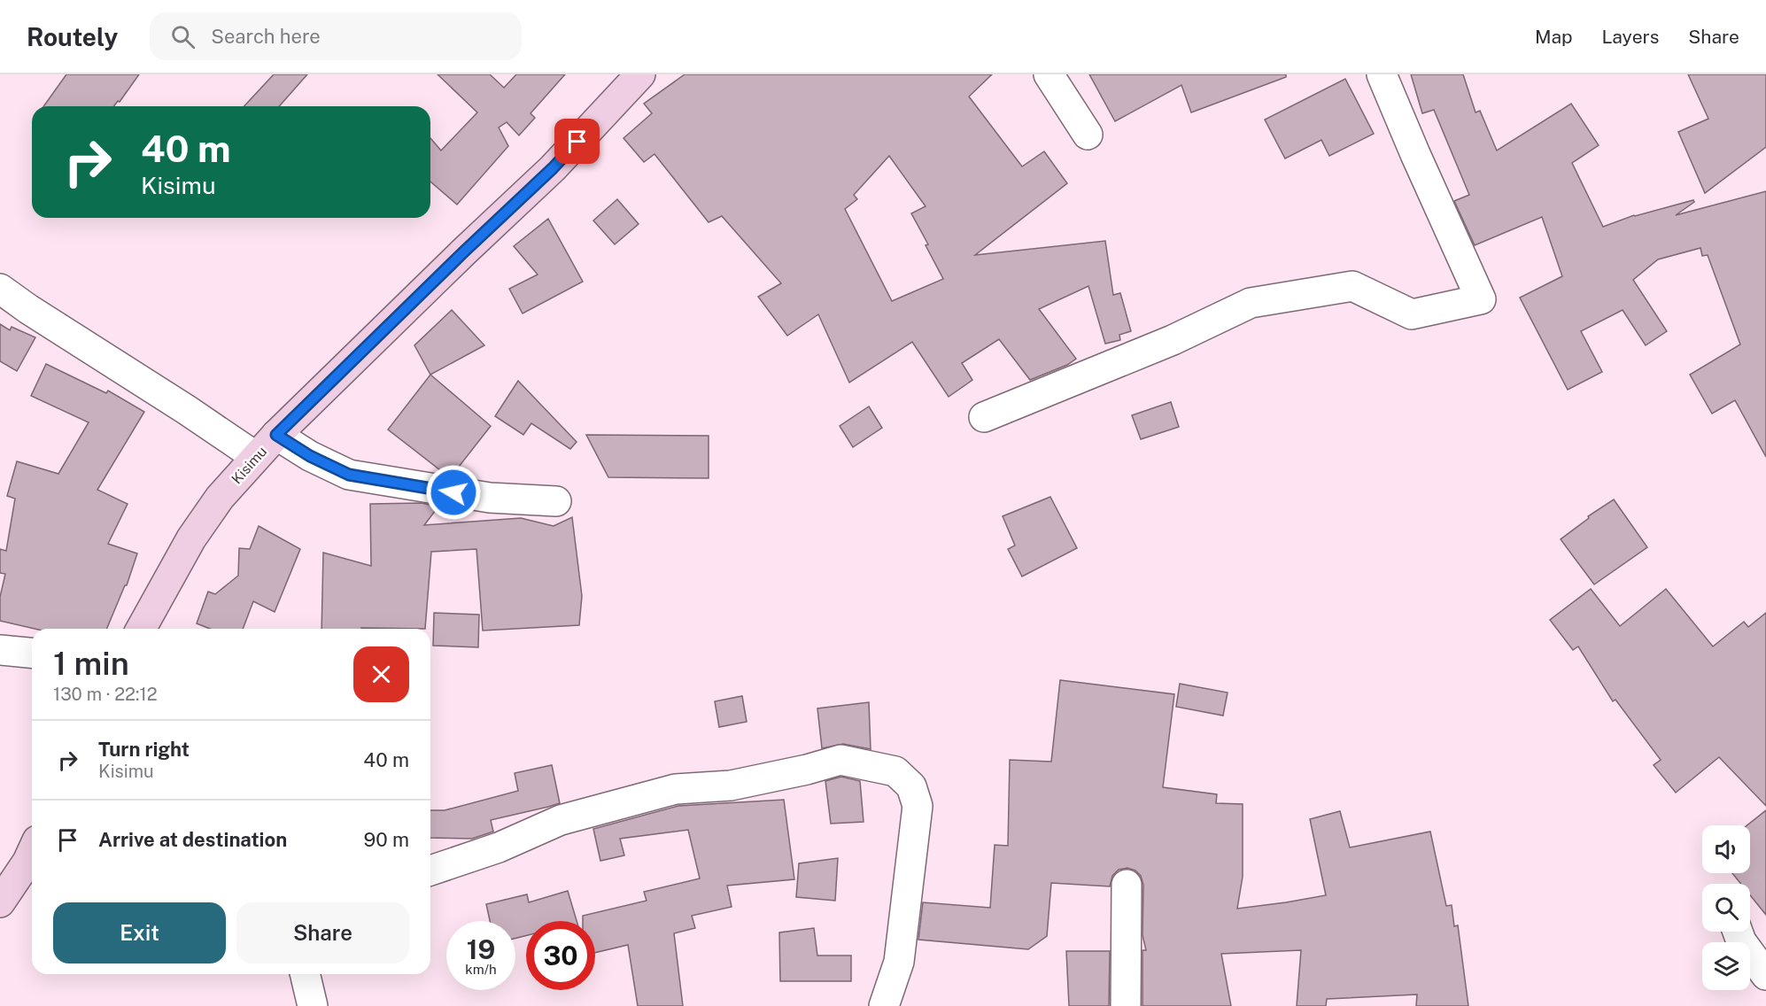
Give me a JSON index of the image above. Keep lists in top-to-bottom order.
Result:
{
  "streets": {
    "street": ["Kisimu"]
  },
  "page": {
    "header": "Routely",
    "search": "Search here",
    "nav": ["Map", "Layers", "Share"],
    "turn": ["40 m", "Kisimu"],
    "heading": ["1 min", "130 m · 22:12"],
    "list": [
      {
        "name": "Turn right",
        "note": "Kisimu",
        "value": "40 m"
      },
      {
        "name": "Arrive at destination",
        "value": "90 m"
      }
    ],
    "buttons": ["Exit", "Share"],
    "speed": "19 km/h",
    "limit": "30"
  }
}
